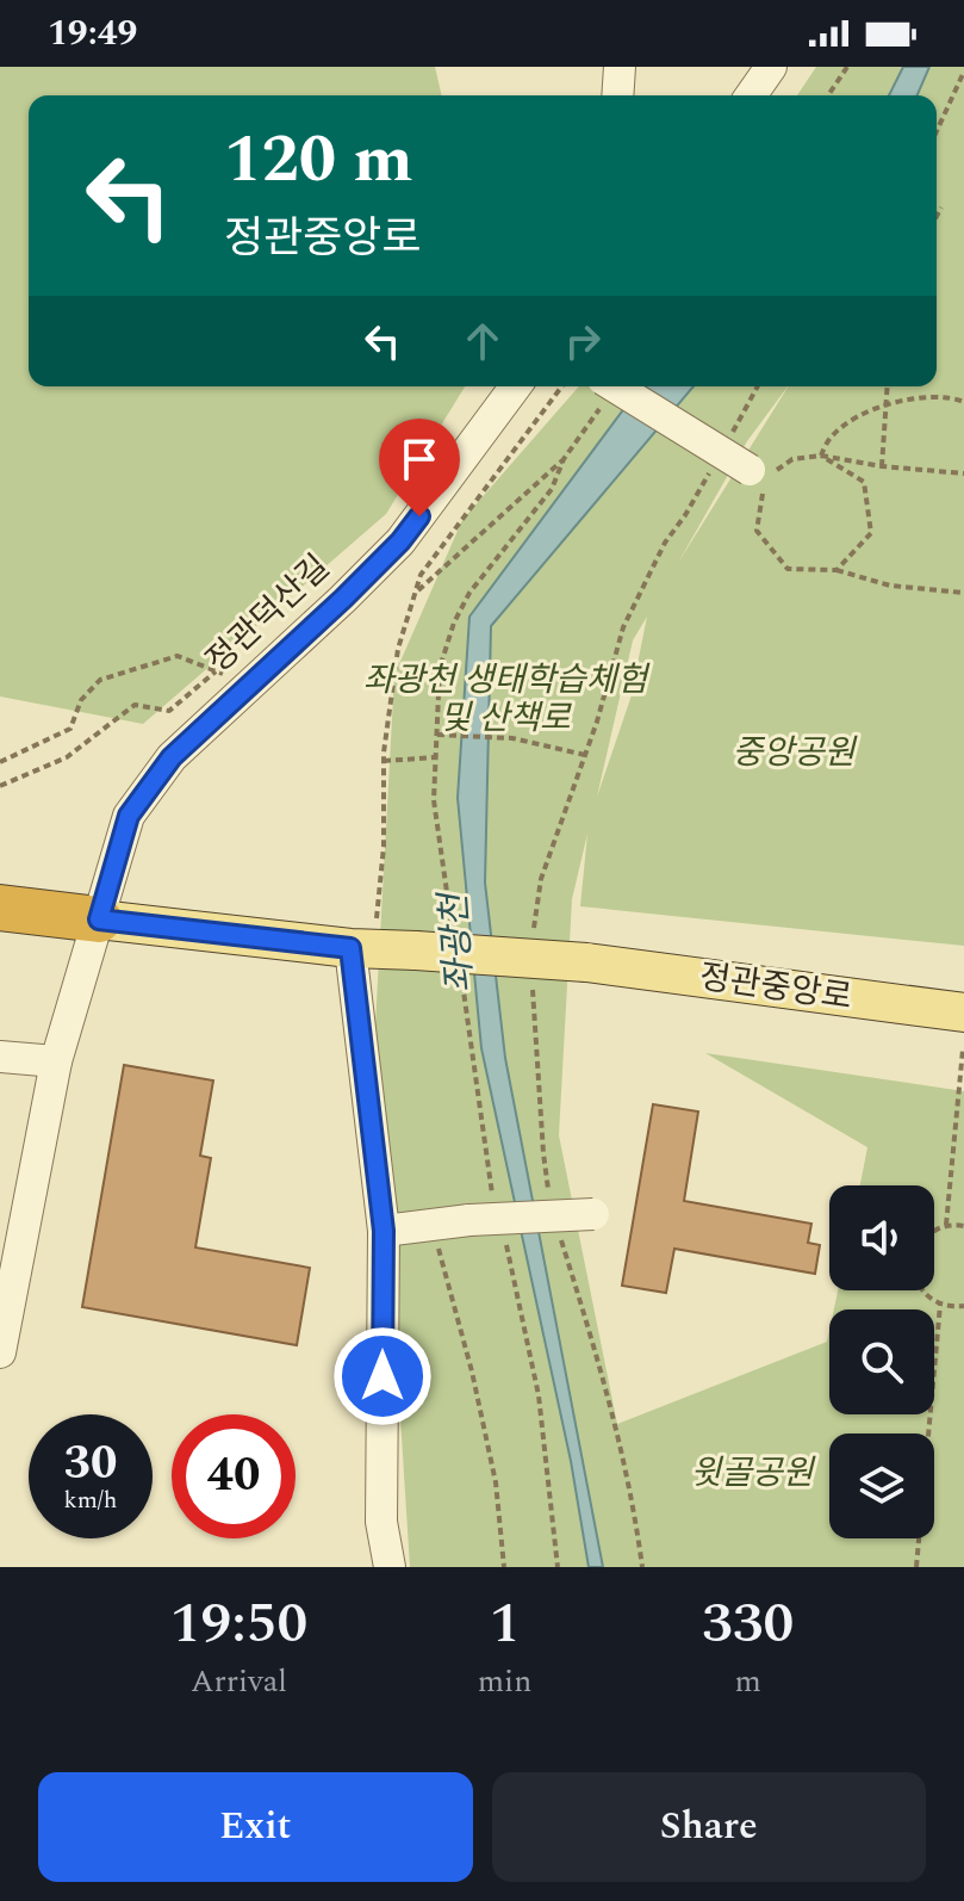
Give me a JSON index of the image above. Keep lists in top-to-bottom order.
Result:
{
  "streets": {
    "main road": ["정관중앙로"],
    "street": ["정관덕산길"]
  },
  "water": ["좌광천"],
  "parks": ["좌광천 생태학습체험 및 산책로", "중앙공원", "윗골공원"],
  "page": {
    "status": "19:49",
    "turn": ["120 m", "정관중앙로"],
    "speed": "30 km/h",
    "limit": "40",
    "eta": [
      "19:50",
      "Arrival",
      "1",
      "min",
      "330",
      "m"
    ],
    "buttons": ["Exit", "Share"]
  }
}
